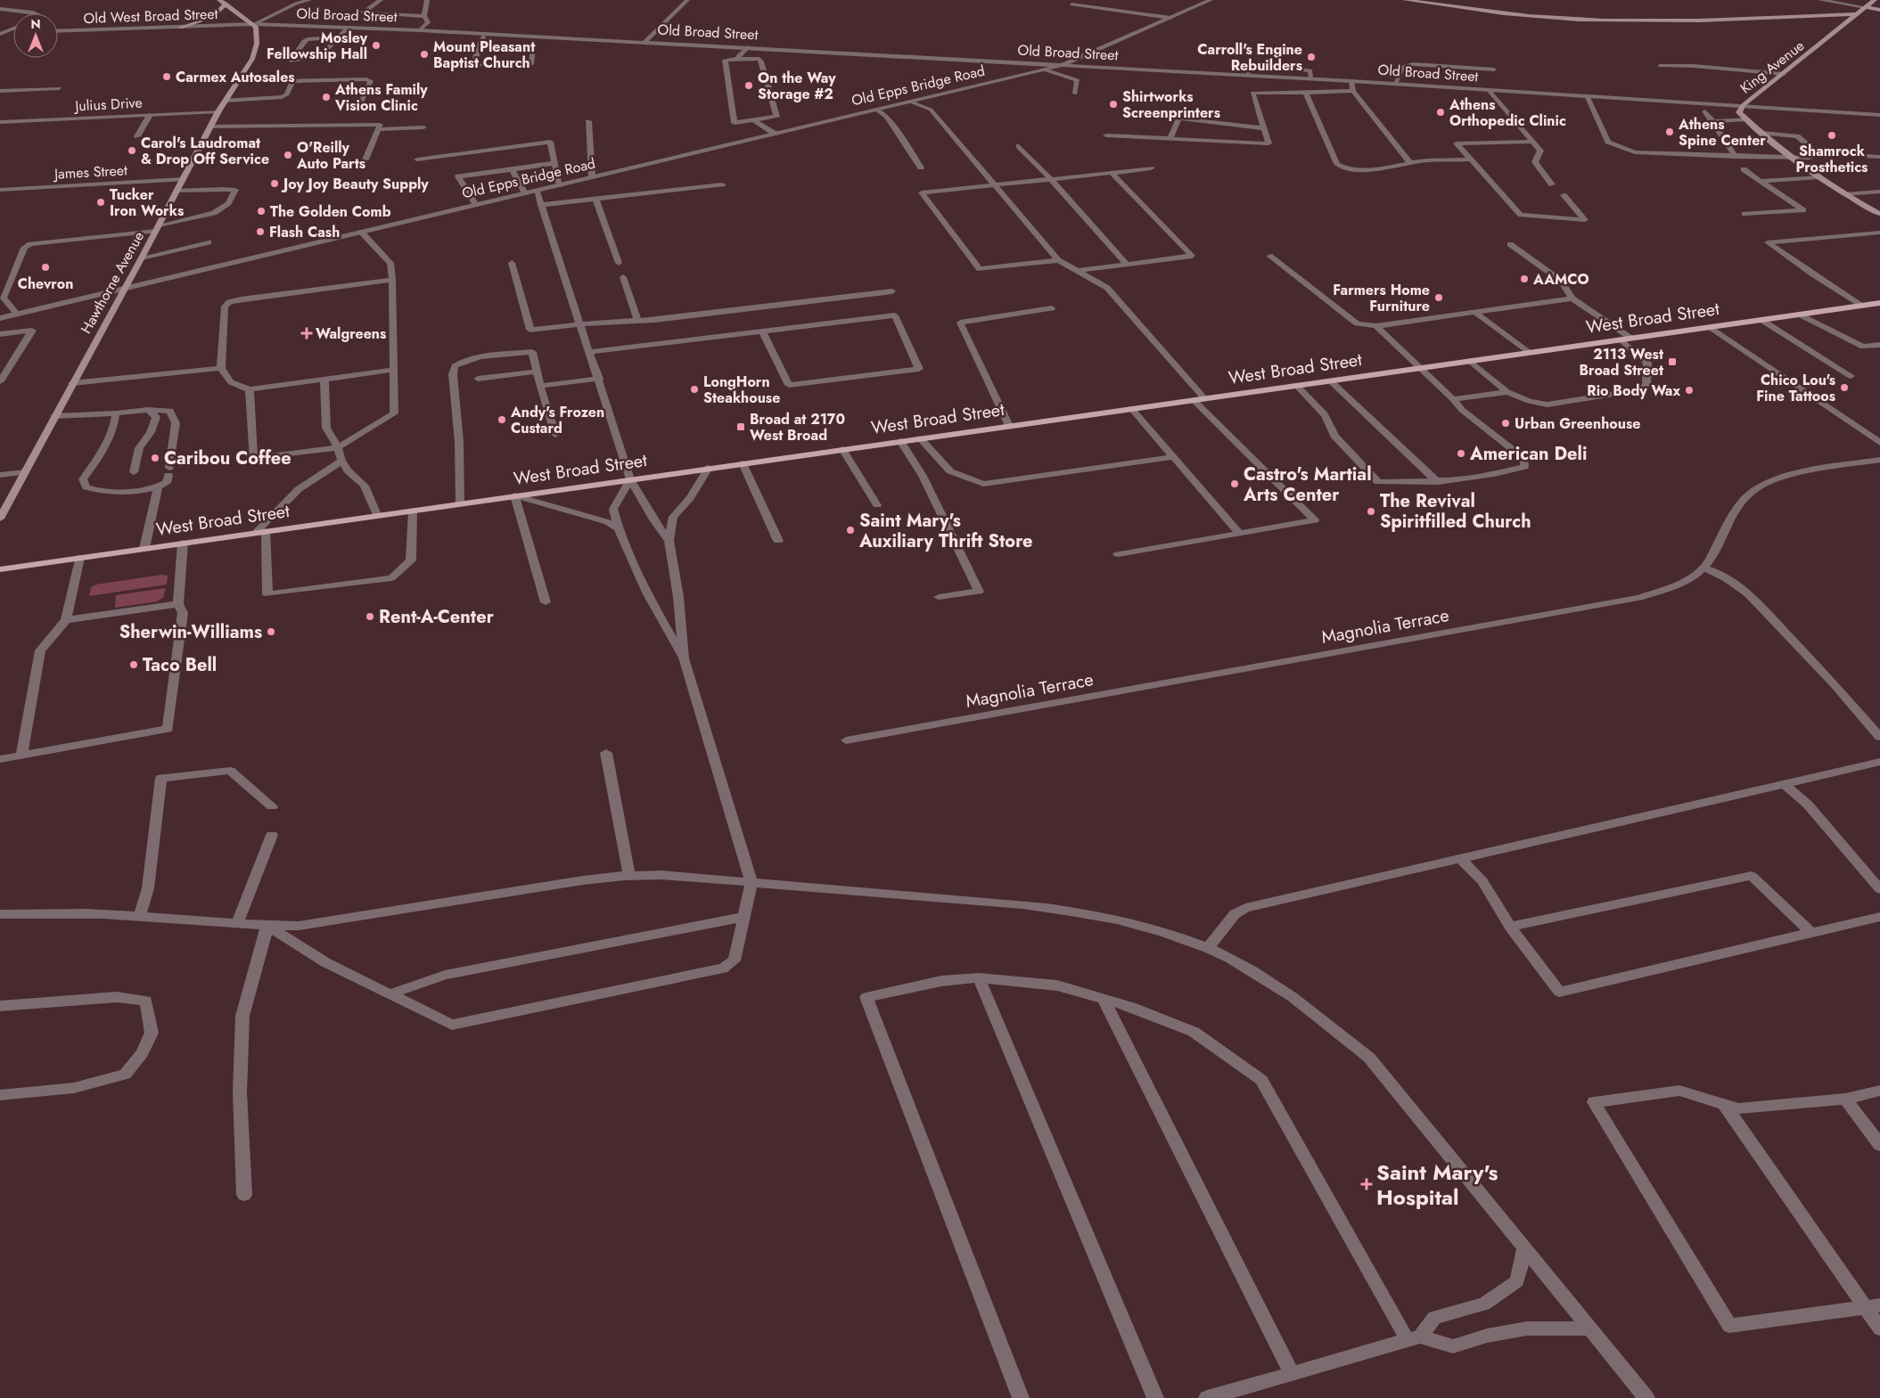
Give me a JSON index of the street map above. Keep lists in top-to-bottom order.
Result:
{
  "streets": {
    "main road": ["King Avenue", "Hawthorne Avenue", "West Broad Street"],
    "street": [
      "Old Broad Street",
      "Old West Broad Street",
      "Old Epps Bridge Road",
      "Julius Drive",
      "James Street",
      "Magnolia Terrace"
    ]
  },
  "crossings": [
    ["Old Broad Street", "Old West Broad Street"],
    ["Old Broad Street", "King Avenue"],
    ["Old Broad Street", "Old Epps Bridge Road"],
    ["Old Broad Street", "Hawthorne Avenue"],
    ["Old West Broad Street", "Hawthorne Avenue"],
    ["Old Epps Bridge Road", "Hawthorne Avenue"],
    ["Julius Drive", "Hawthorne Avenue"],
    ["James Street", "Hawthorne Avenue"]
  ],
  "places": {
    "other": [
      "Mosley Fellowship Hall",
      "Mount Pleasant Baptist Church",
      "Carroll's Engine Rebuilders",
      "Carmex Autosales",
      "On the Way Storage #2",
      "Athens Family Vision Clinic",
      "Shirtworks Screenprinters",
      "Athens Orthopedic Clinic",
      "Athens Spine Center",
      "Shamrock Prosthetics",
      "Carol's Laudromat & Drop Off Service",
      "O'Reilly Auto Parts",
      "Joy Joy Beauty Supply",
      "Tucker Iron Works",
      "The Golden Comb",
      "Flash Cash",
      "Chevron",
      "AAMCO",
      "Farmers Home Furniture",
      "Chico Lou's Fine Tattoos",
      "LongHorn Steakhouse",
      "Rio Body Wax",
      "Andy's Frozen Custard",
      "Urban Greenhouse",
      "American Deli",
      "Caribou Coffee",
      "Castro's Martial Arts Center",
      "The Revival Spiritfilled Church",
      "Saint Mary's Auxiliary Thrift Store",
      "Rent-A-Center",
      "Sherwin-Williams",
      "Taco Bell"
    ],
    "health": ["Walgreens", "Saint Mary's Hospital"],
    "transit": ["2113 West Broad Street", "Broad at 2170 West Broad"]
  },
  "north": "top"
}
